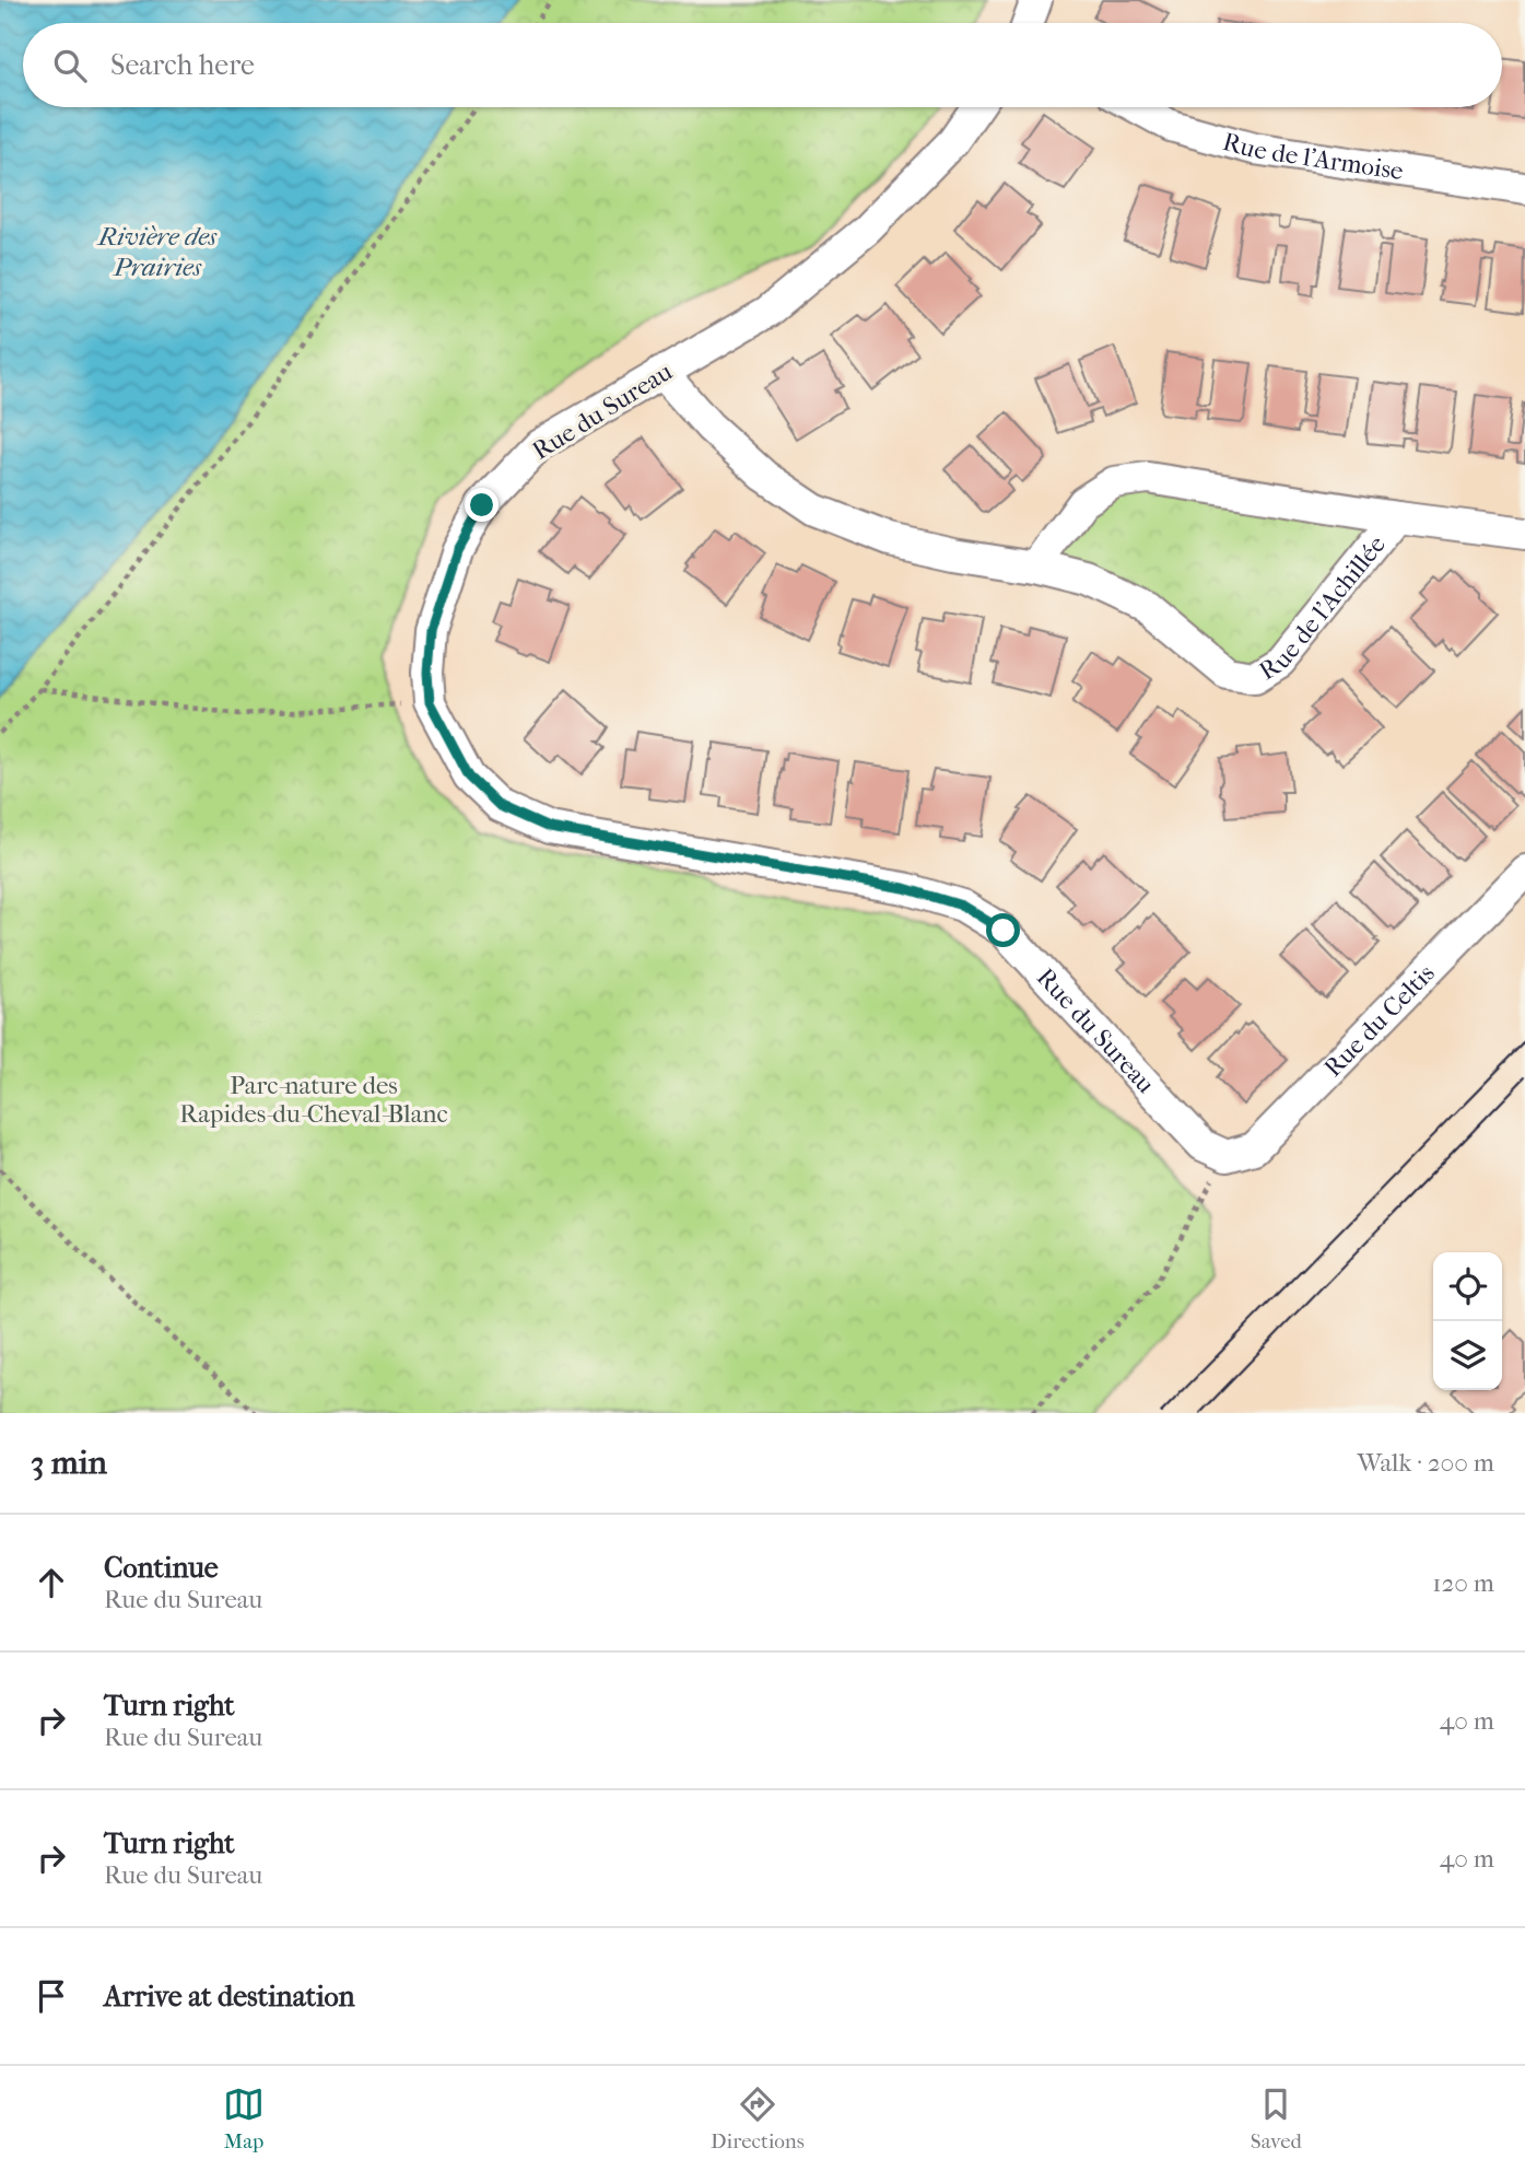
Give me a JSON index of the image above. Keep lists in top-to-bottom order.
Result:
{
  "streets": {
    "street": [
      "Rue de l'Armoise",
      "Rue du Sureau",
      "Rue de l'Achillée",
      "Rue du Celtis"
    ]
  },
  "crossings": [
    ["Rue du Sureau", "Rue de l'Achillée"],
    ["Rue du Sureau", "Rue du Celtis"]
  ],
  "water": ["Rivière des Prairies"],
  "parks": ["Parc-nature des Rapides-du-Cheval-Blanc"],
  "page": {
    "search": "Search here",
    "heading": ["3 min", "Walk · 200 m"],
    "list": [
      ["Continue", "Rue du Sureau", "120 m"],
      ["Turn right", "Rue du Sureau", "40 m"],
      ["Turn right", "Rue du Sureau", "40 m"],
      "Arrive at destination"
    ],
    "nav": ["Map", "Directions", "Saved"]
  }
}
